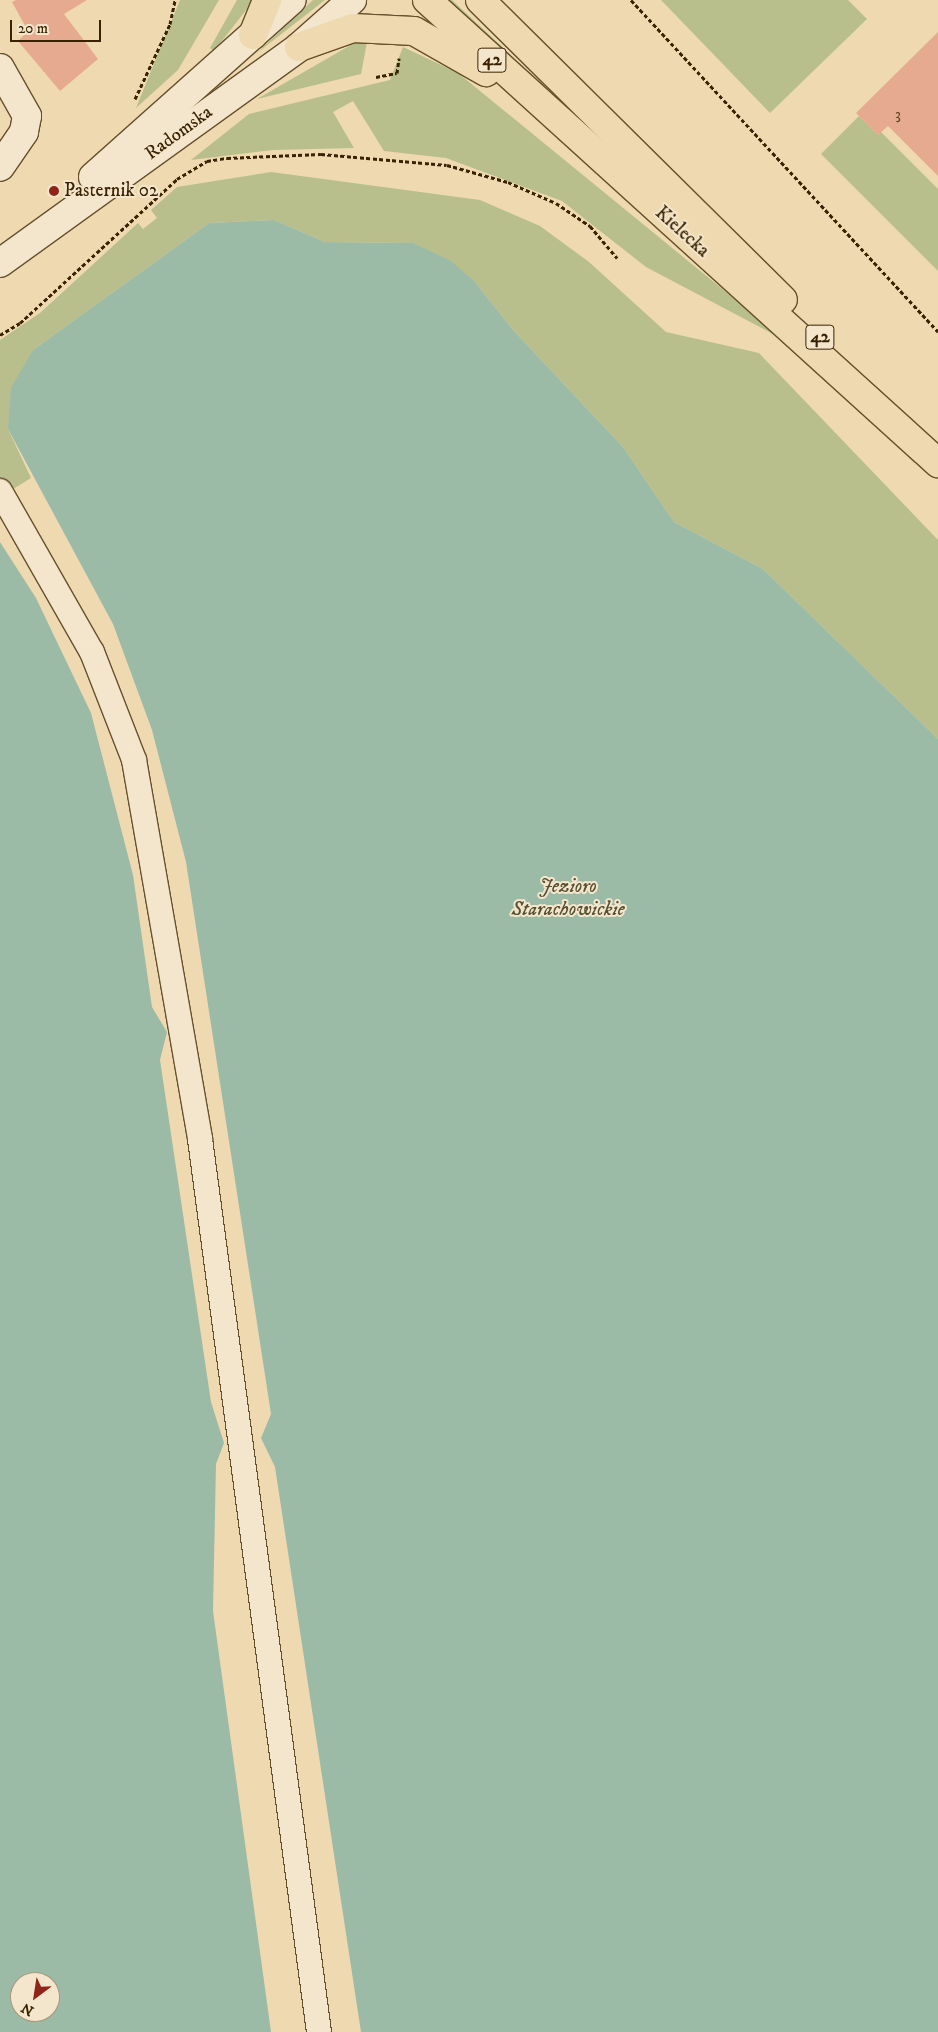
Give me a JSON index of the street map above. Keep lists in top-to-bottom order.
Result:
{
  "streets": {
    "main road": ["42", "Kielecka"],
    "street": ["Radomska"]
  },
  "water": ["Jezioro Starachowickie"],
  "places": ["Pasternik 02"],
  "house_numbers": ["3"],
  "scale_bar": "20 m",
  "north": "bottom left"
}
